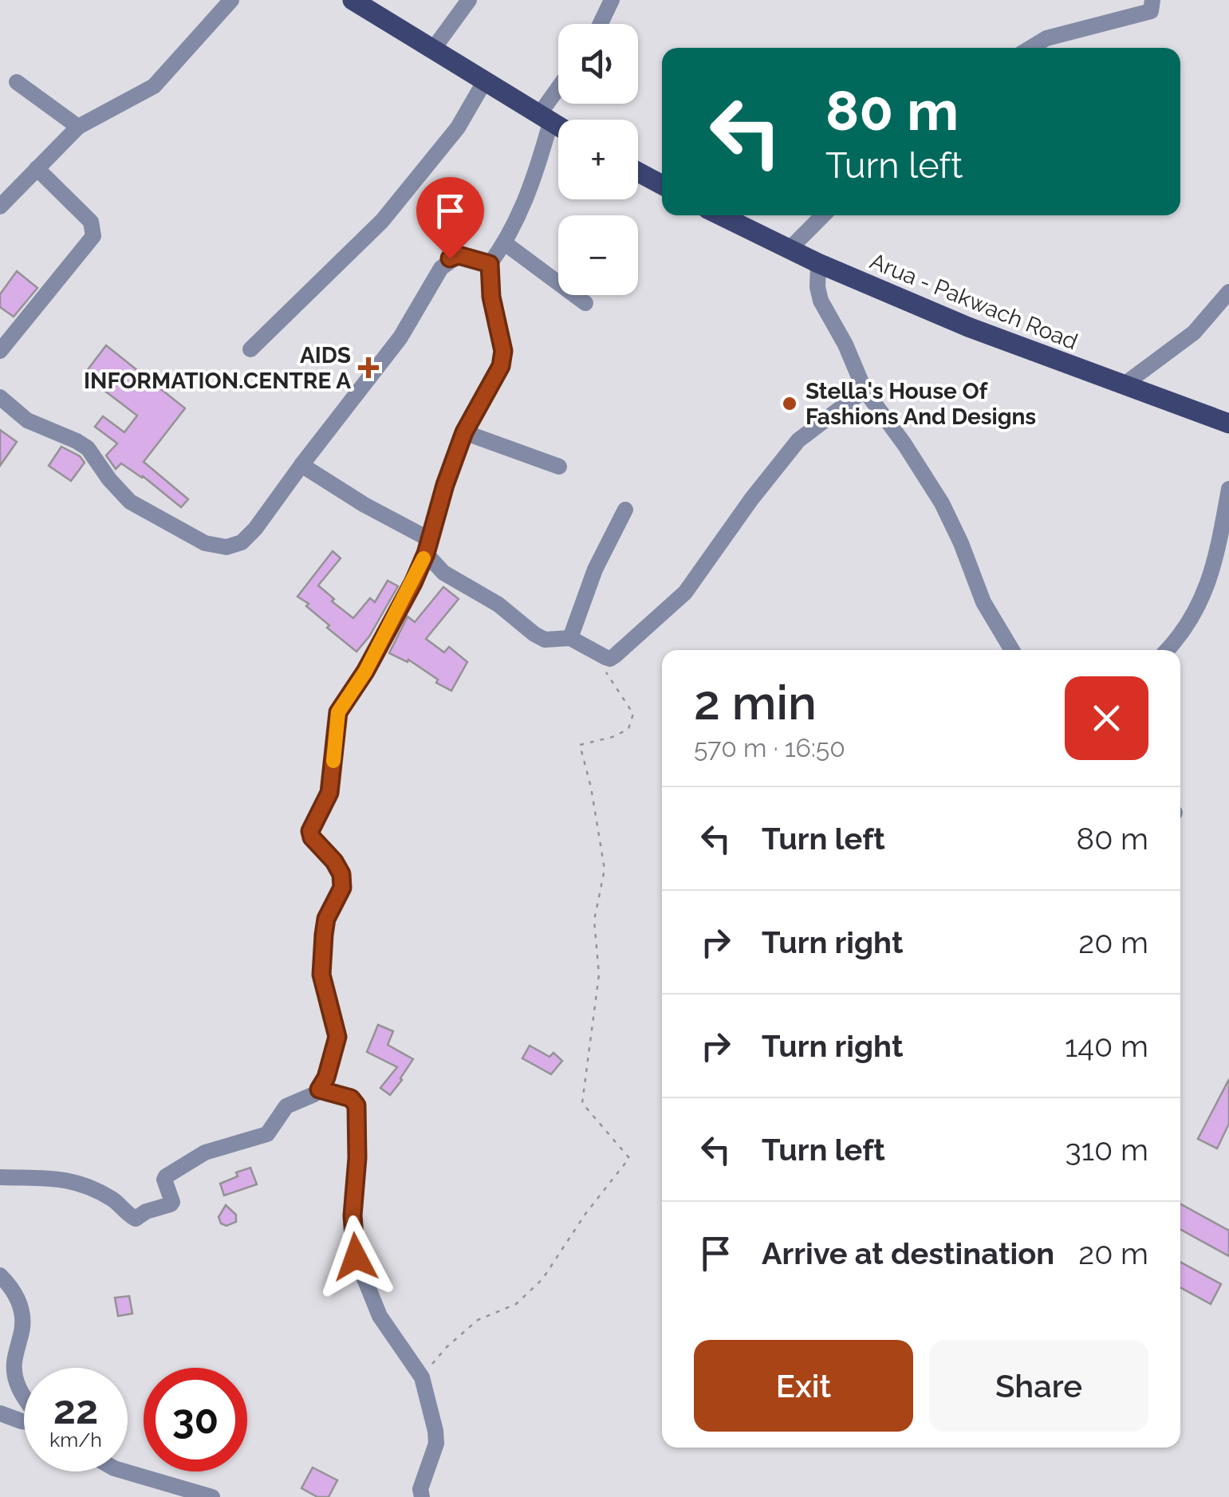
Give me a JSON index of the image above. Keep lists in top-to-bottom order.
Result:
{
  "streets": {
    "main road": ["Arua - Pakwach Road"]
  },
  "places": {
    "health": ["AIDS INFORMATION.CENTRE A"],
    "other": ["Stella's House Of Fashions And Designs"]
  },
  "page": {
    "map_buttons": ["+", "−"],
    "turn": ["80 m", "Turn left"],
    "heading": ["2 min", "570 m · 16:50"],
    "list": [
      {
        "name": "Turn left",
        "value": "80 m"
      },
      {
        "name": "Turn right",
        "value": "20 m"
      },
      {
        "name": "Turn right",
        "value": "140 m"
      },
      {
        "name": "Turn left",
        "value": "310 m"
      },
      {
        "name": "Arrive at destination",
        "value": "20 m"
      }
    ],
    "buttons": ["Exit", "Share"],
    "speed": "22 km/h",
    "limit": "30"
  }
}
